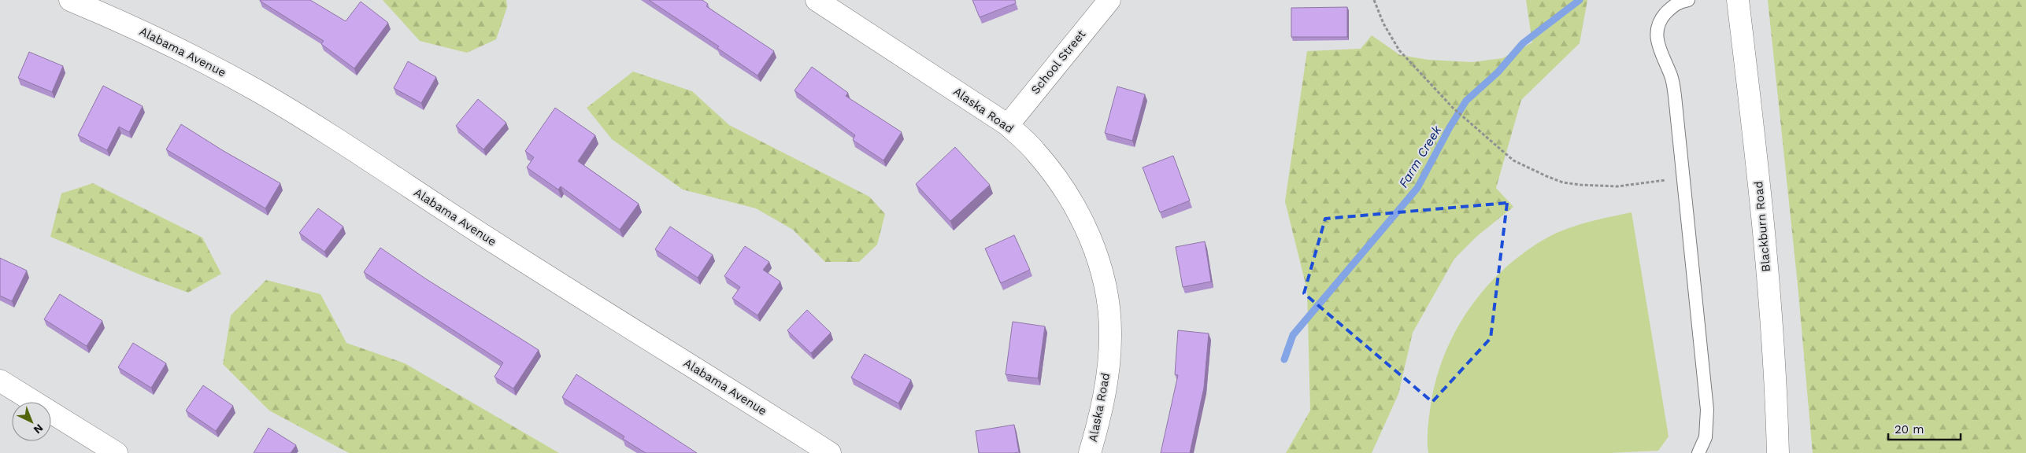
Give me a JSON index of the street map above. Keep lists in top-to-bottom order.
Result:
{
  "streets": {
    "street": [
      "Alabama Avenue",
      "School Street",
      "Alaska Road",
      "Blackburn Road"
    ]
  },
  "crossings": [
    ["School Street", "Alaska Road"]
  ],
  "water": ["Farm Creek"],
  "scale_bar": "20 m",
  "north": "bottom right"
}
